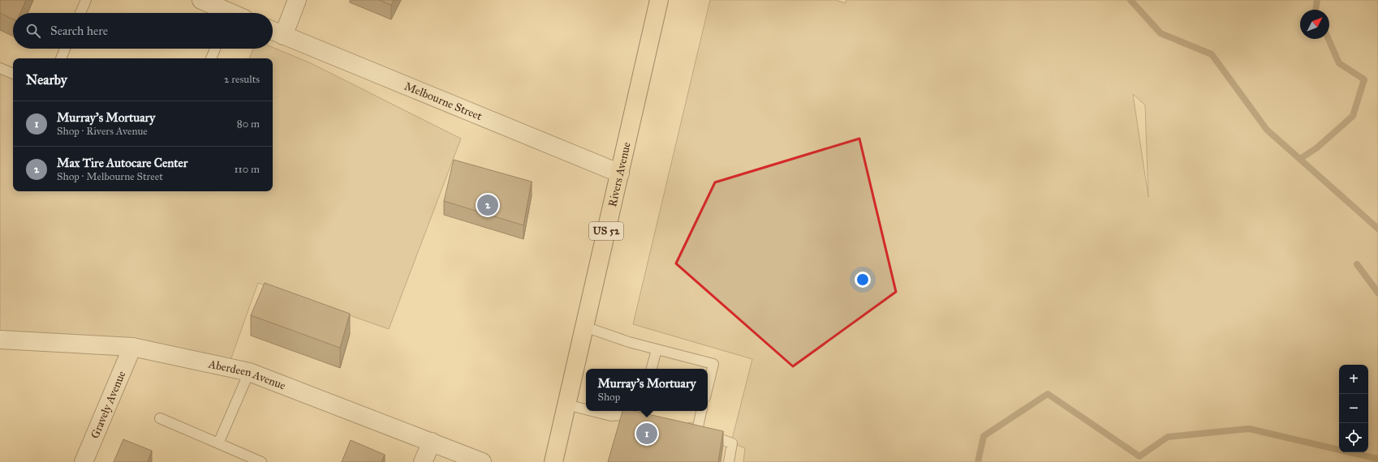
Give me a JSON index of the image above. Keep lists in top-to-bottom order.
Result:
{
  "streets": {
    "main road": ["Rivers Avenue", "US 52"],
    "street": ["Melbourne Street", "Aberdeen Avenue", "Gravely Avenue"]
  },
  "crossings": [
    ["Melbourne Street", "Rivers Avenue"],
    ["Aberdeen Avenue", "Gravely Avenue"]
  ],
  "north": "top right",
  "page": {
    "search": "Search here",
    "heading": ["Nearby", "2 results"],
    "list": [
      {
        "mark": "1",
        "name": "Murray's Mortuary",
        "note": "Shop · Rivers Avenue",
        "value": "80 m"
      },
      {
        "mark": "2",
        "name": "Max Tire Autocare Center",
        "note": "Shop · Melbourne Street",
        "value": "110 m"
      }
    ],
    "pins": ["2", "1"],
    "map_buttons": ["+", "−"],
    "popup": ["Murray's Mortuary", "Shop"]
  }
}
